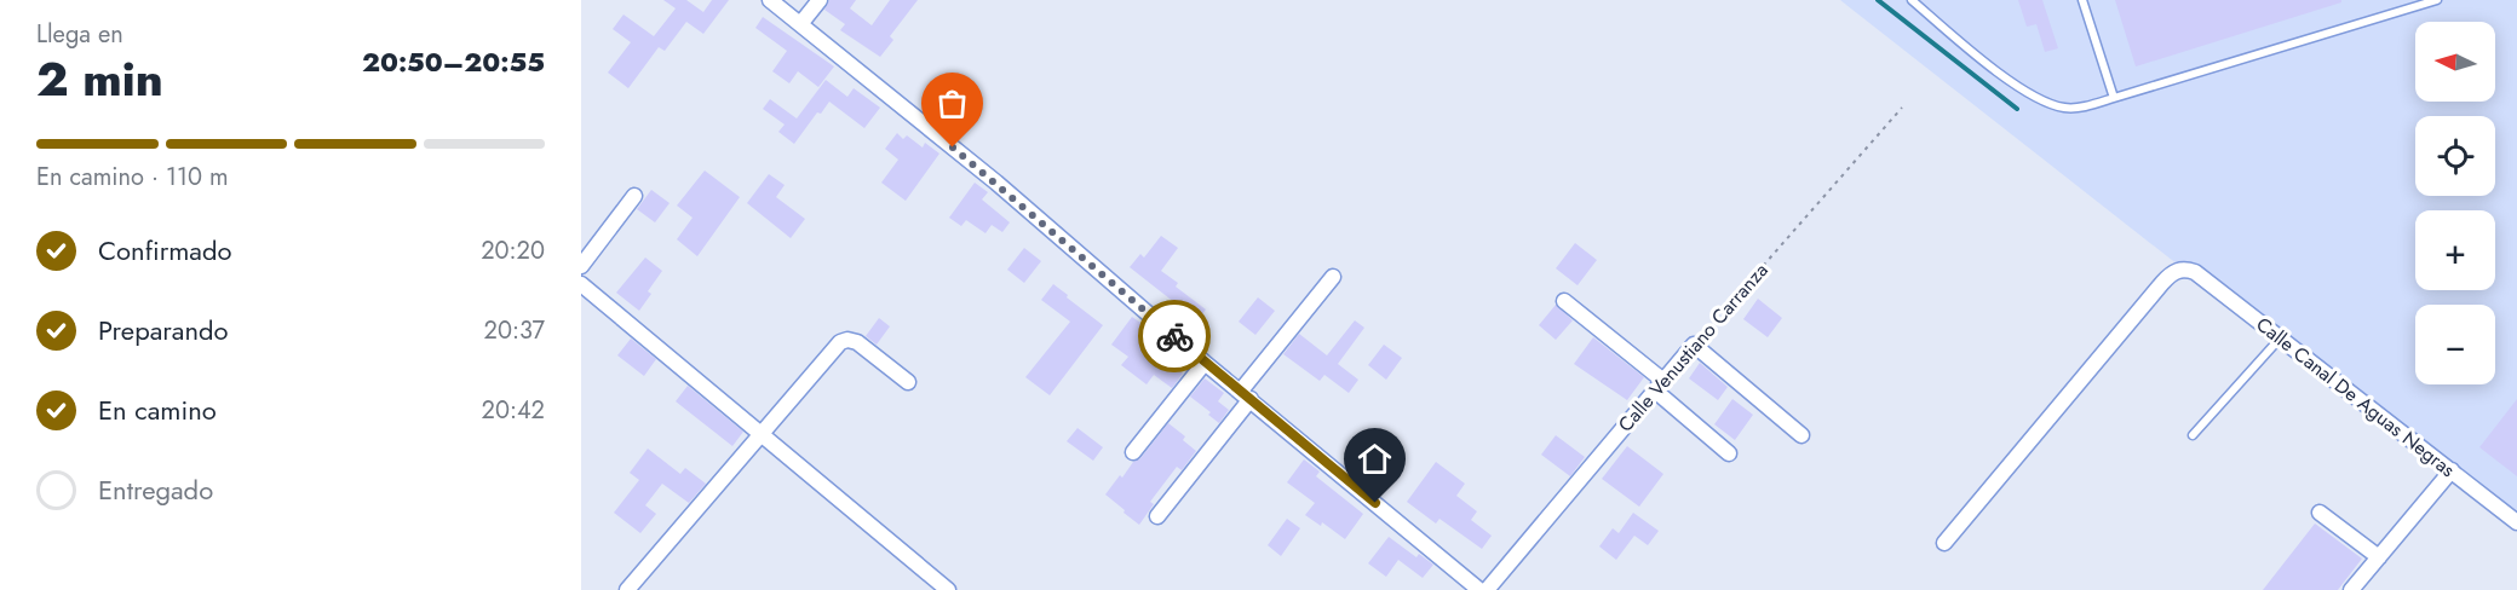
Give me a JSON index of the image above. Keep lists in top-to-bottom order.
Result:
{
  "streets": {
    "street": ["Calle Venustiano Carranza", "Calle Canal De Aguas Negras"]
  },
  "north": "left",
  "page": {
    "heading": ["2 min", "Llega en", "20:50–20:55"],
    "map_buttons": ["+", "−"],
    "bar": "En camino · 110 m",
    "list": [
      ["Confirmado", "20:20"],
      ["Preparando", "20:37"],
      ["En camino", "20:42"],
      "Entregado"
    ]
  }
}
